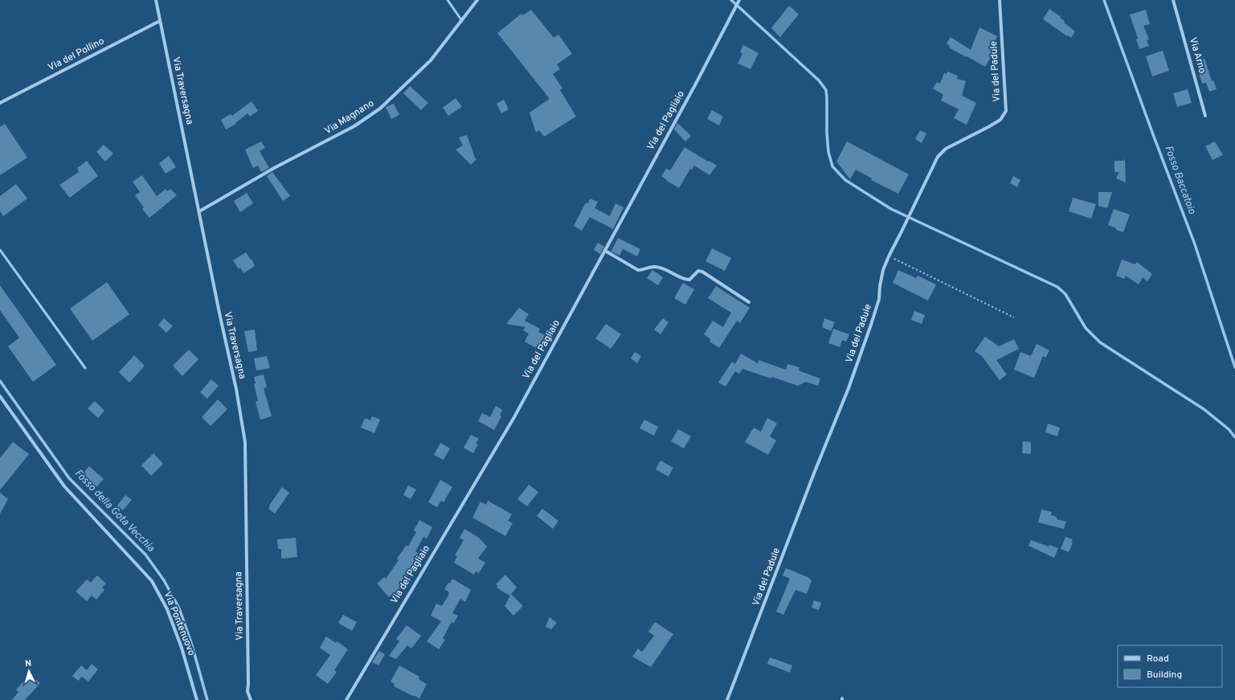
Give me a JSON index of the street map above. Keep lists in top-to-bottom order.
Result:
{
  "streets": {
    "street": [
      "Via del Pollino",
      "Via Arno",
      "Via del Padule",
      "Via Traversagna",
      "Via Magnano",
      "Via del Pagliaio",
      "Via Pontenuovo"
    ]
  },
  "crossings": [
    ["Via del Pollino", "Via Traversagna"],
    ["Via Traversagna", "Via Magnano"]
  ],
  "water": ["Fosso Baccatoio", "Fosso della Gota Vecchia"],
  "legend": ["Road", "Building"],
  "north": "top"
}
